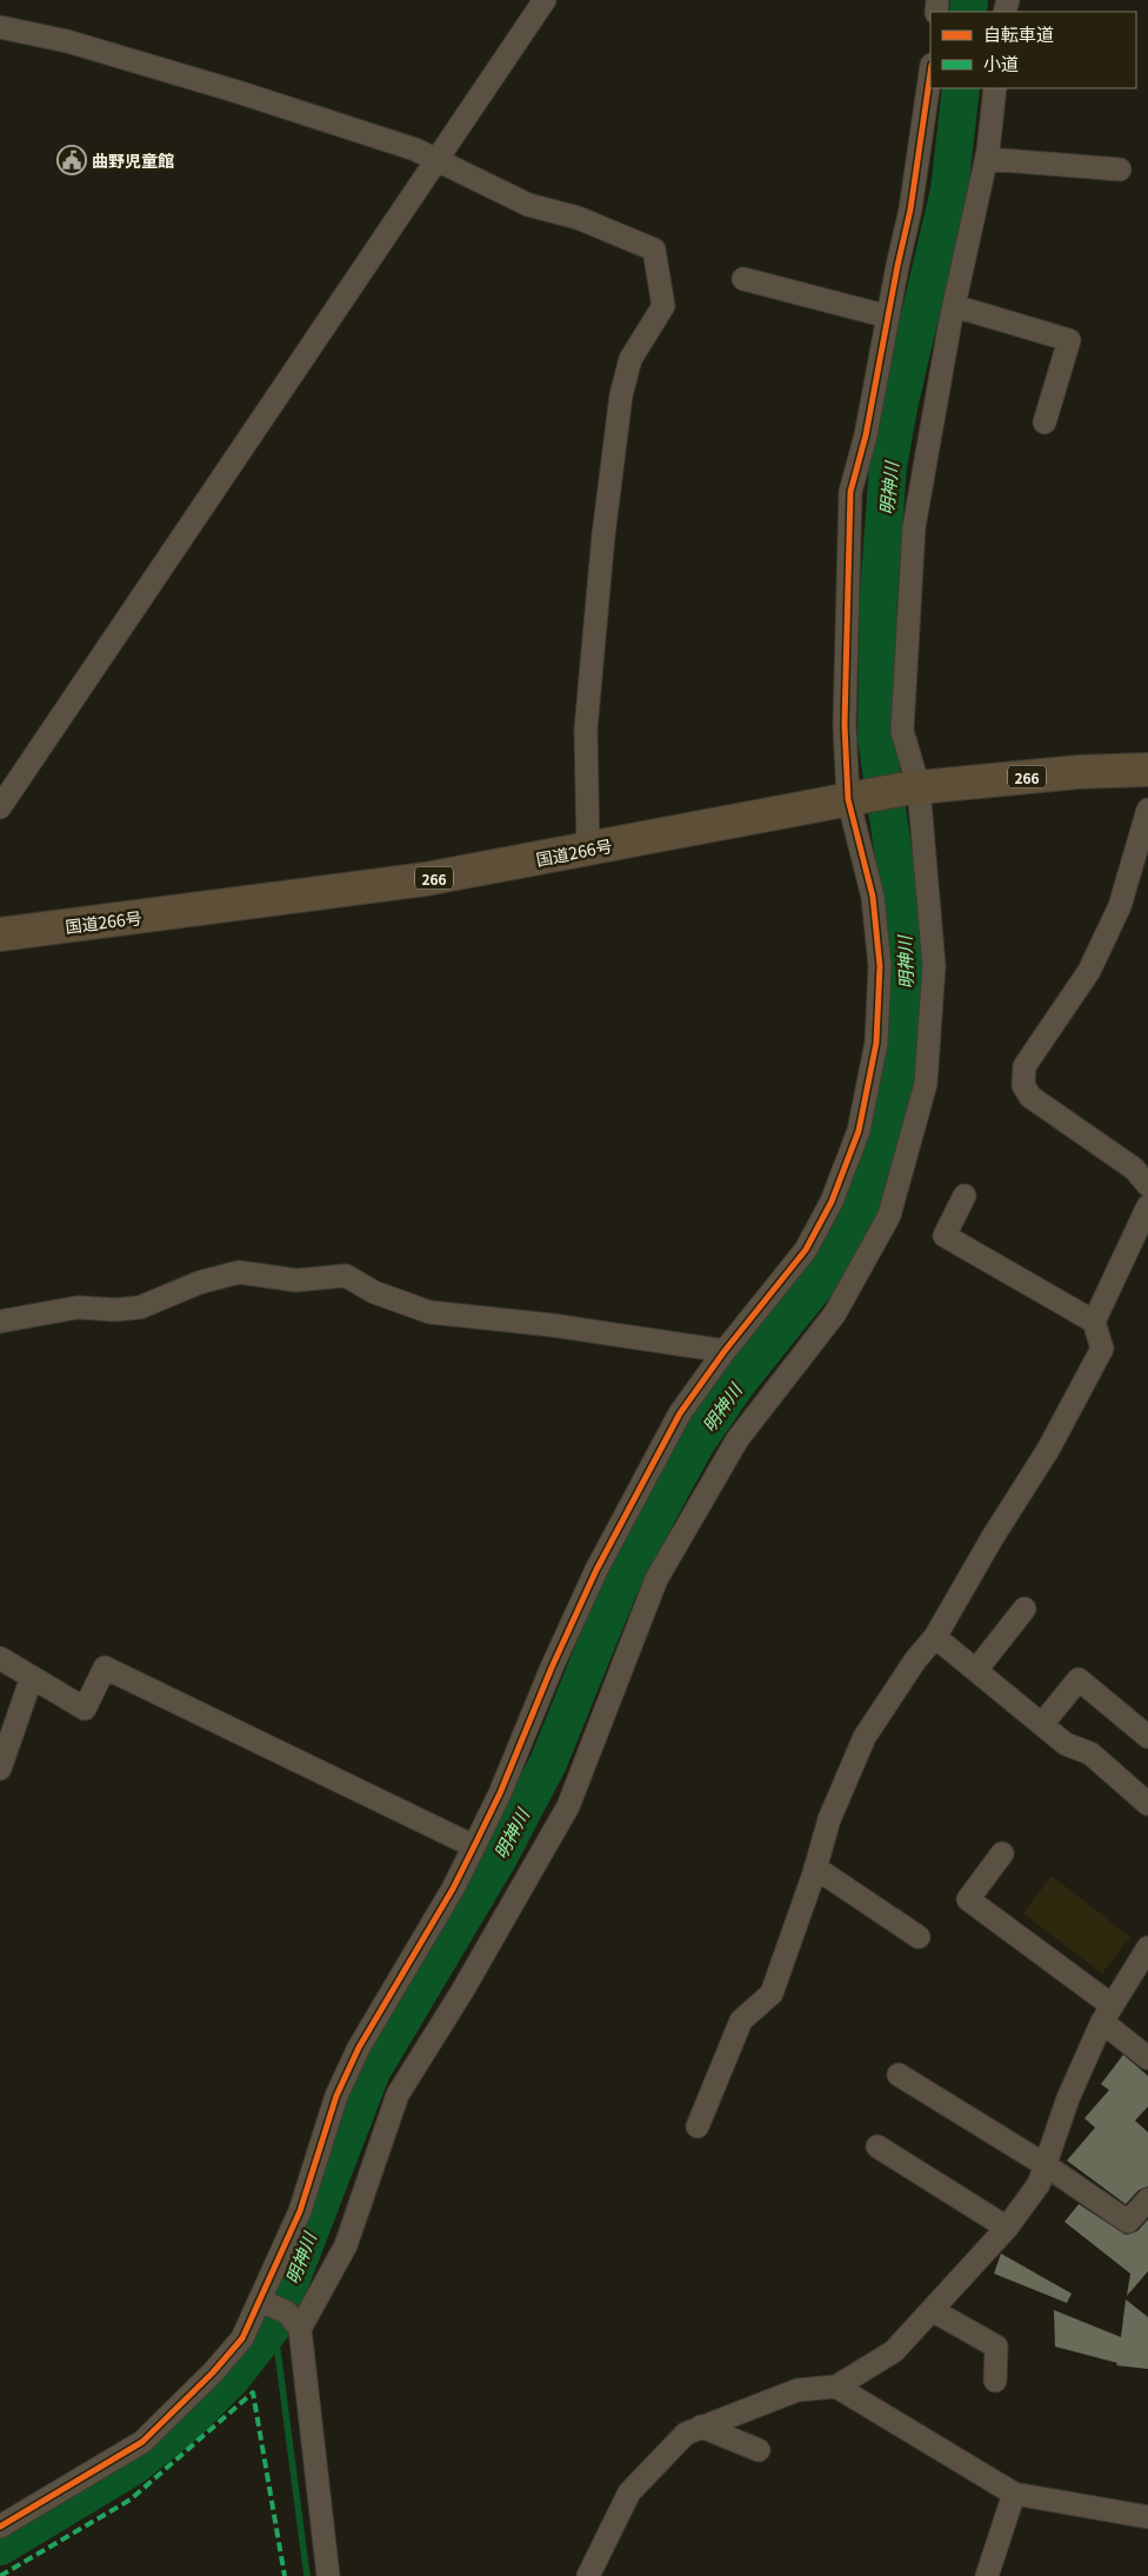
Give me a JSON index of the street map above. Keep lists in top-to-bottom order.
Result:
{
  "streets": {
    "highway": ["266", "国道266号"]
  },
  "water": ["明神川"],
  "places": {
    "public building": ["曲野児童館"]
  },
  "legend": ["自転車道", "小道"]
}
